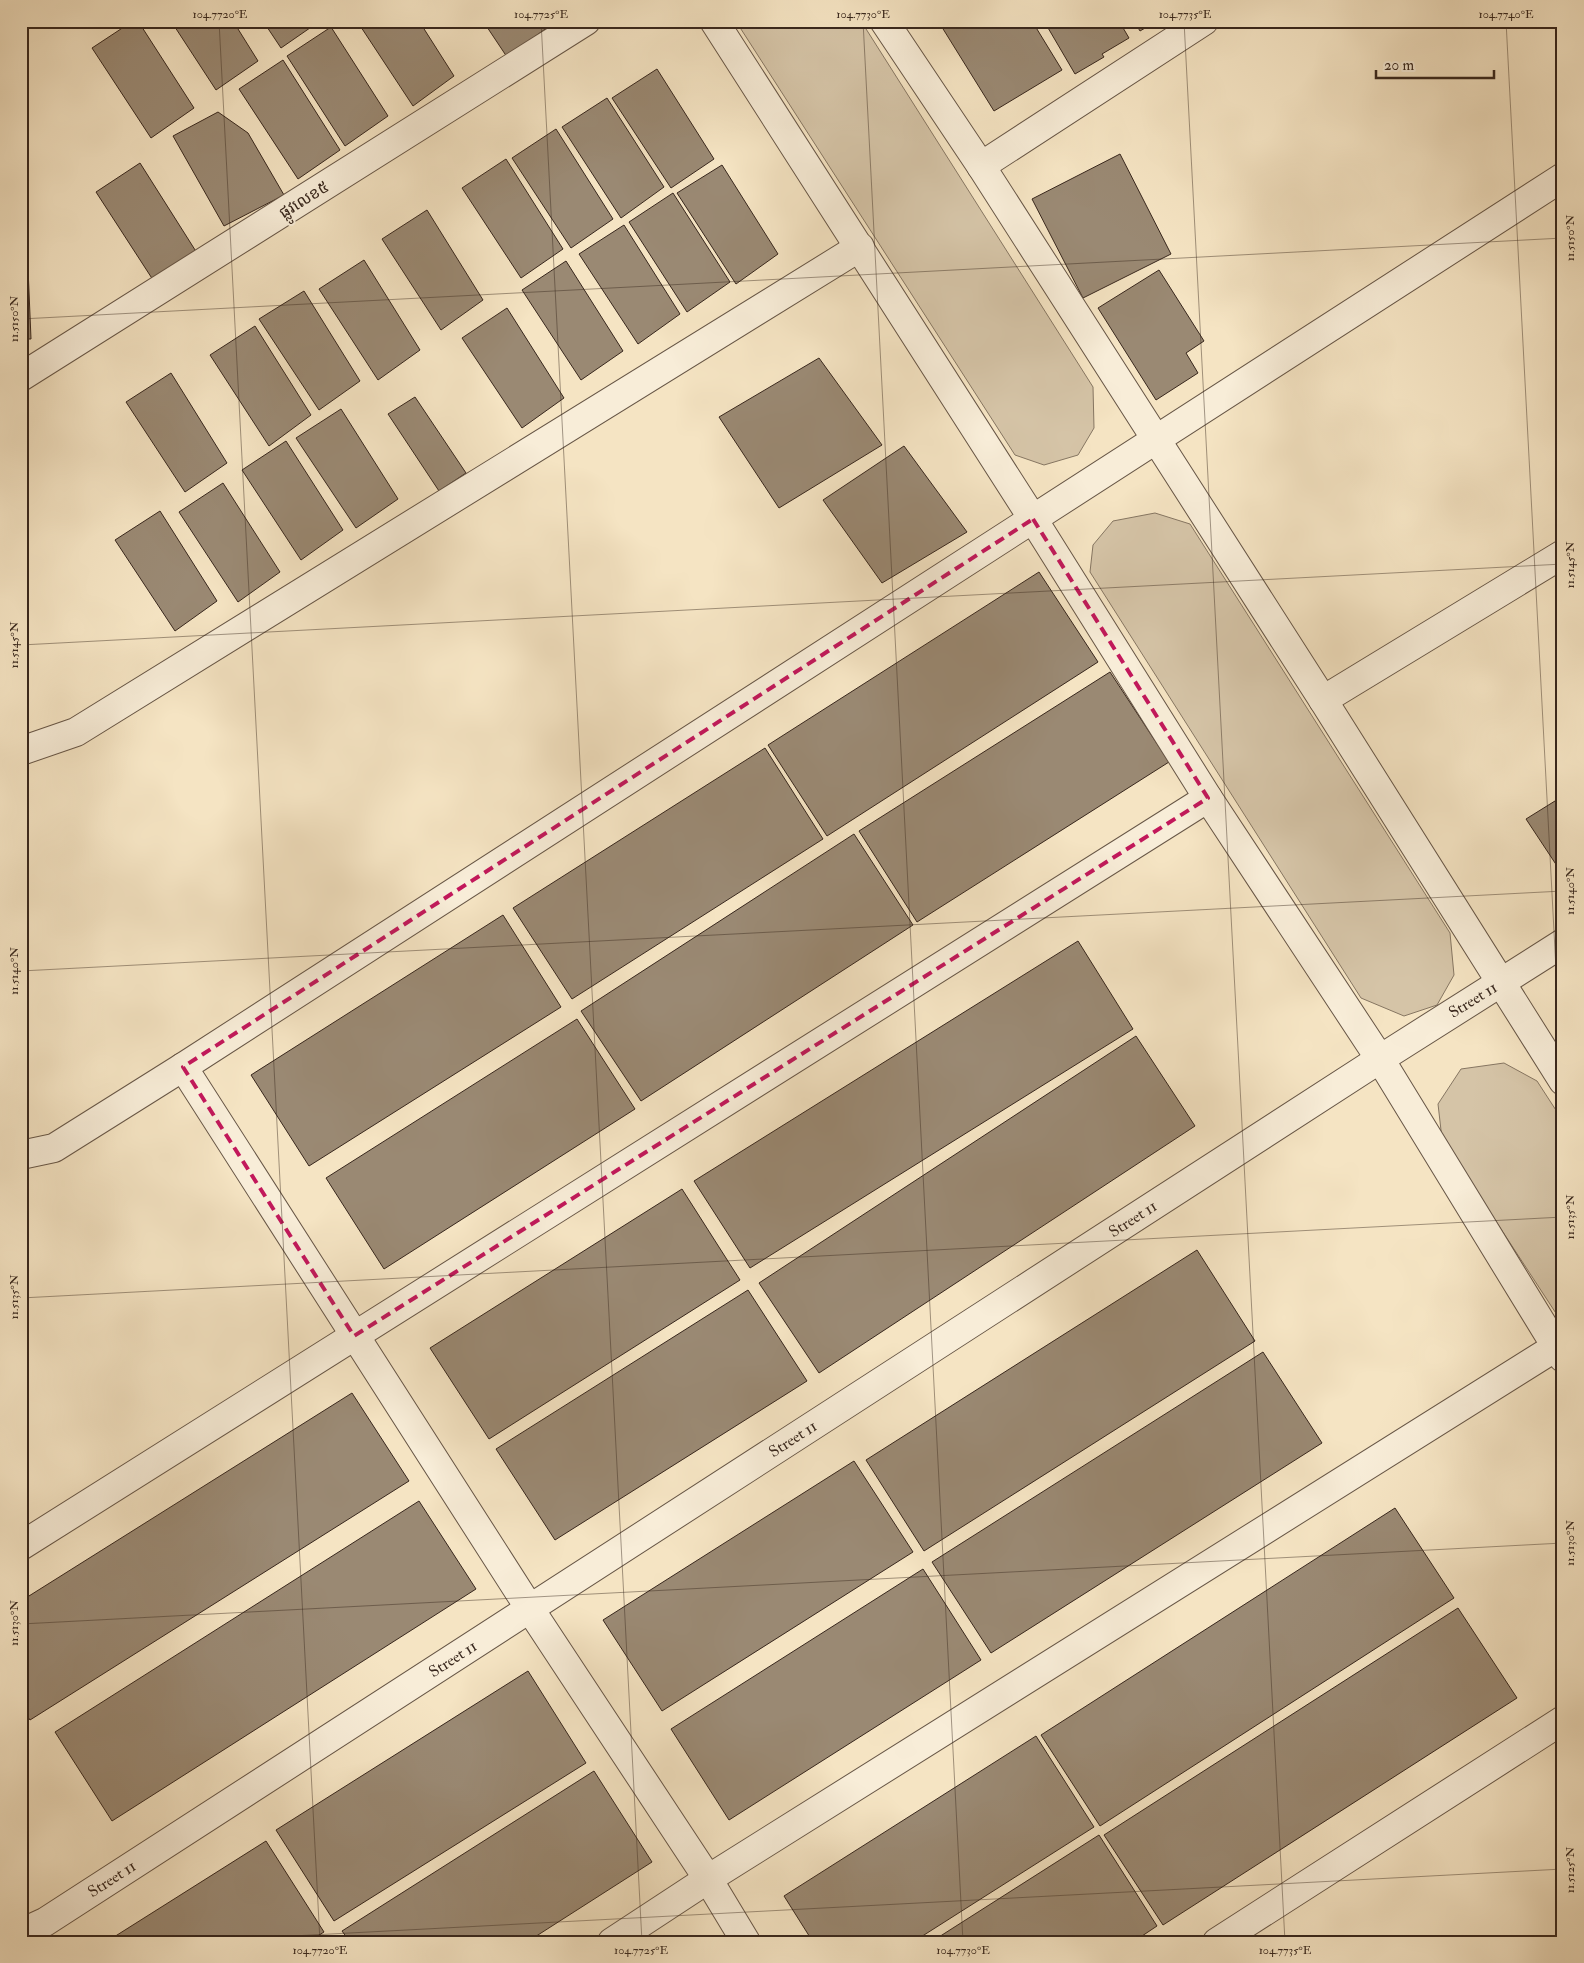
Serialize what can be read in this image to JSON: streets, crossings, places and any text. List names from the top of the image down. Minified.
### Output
{"streets":{"street":["ផ្លូវលេខ៥","Street 11"]},"scale_bar":"20 m","coordinates":["104.7720°E","104.7725°E","104.7730°E","104.7735°E","104.7740°E","11.5150°N","11.5145°N","11.5140°N","11.5135°N","11.5130°N","11.5125°N"]}
